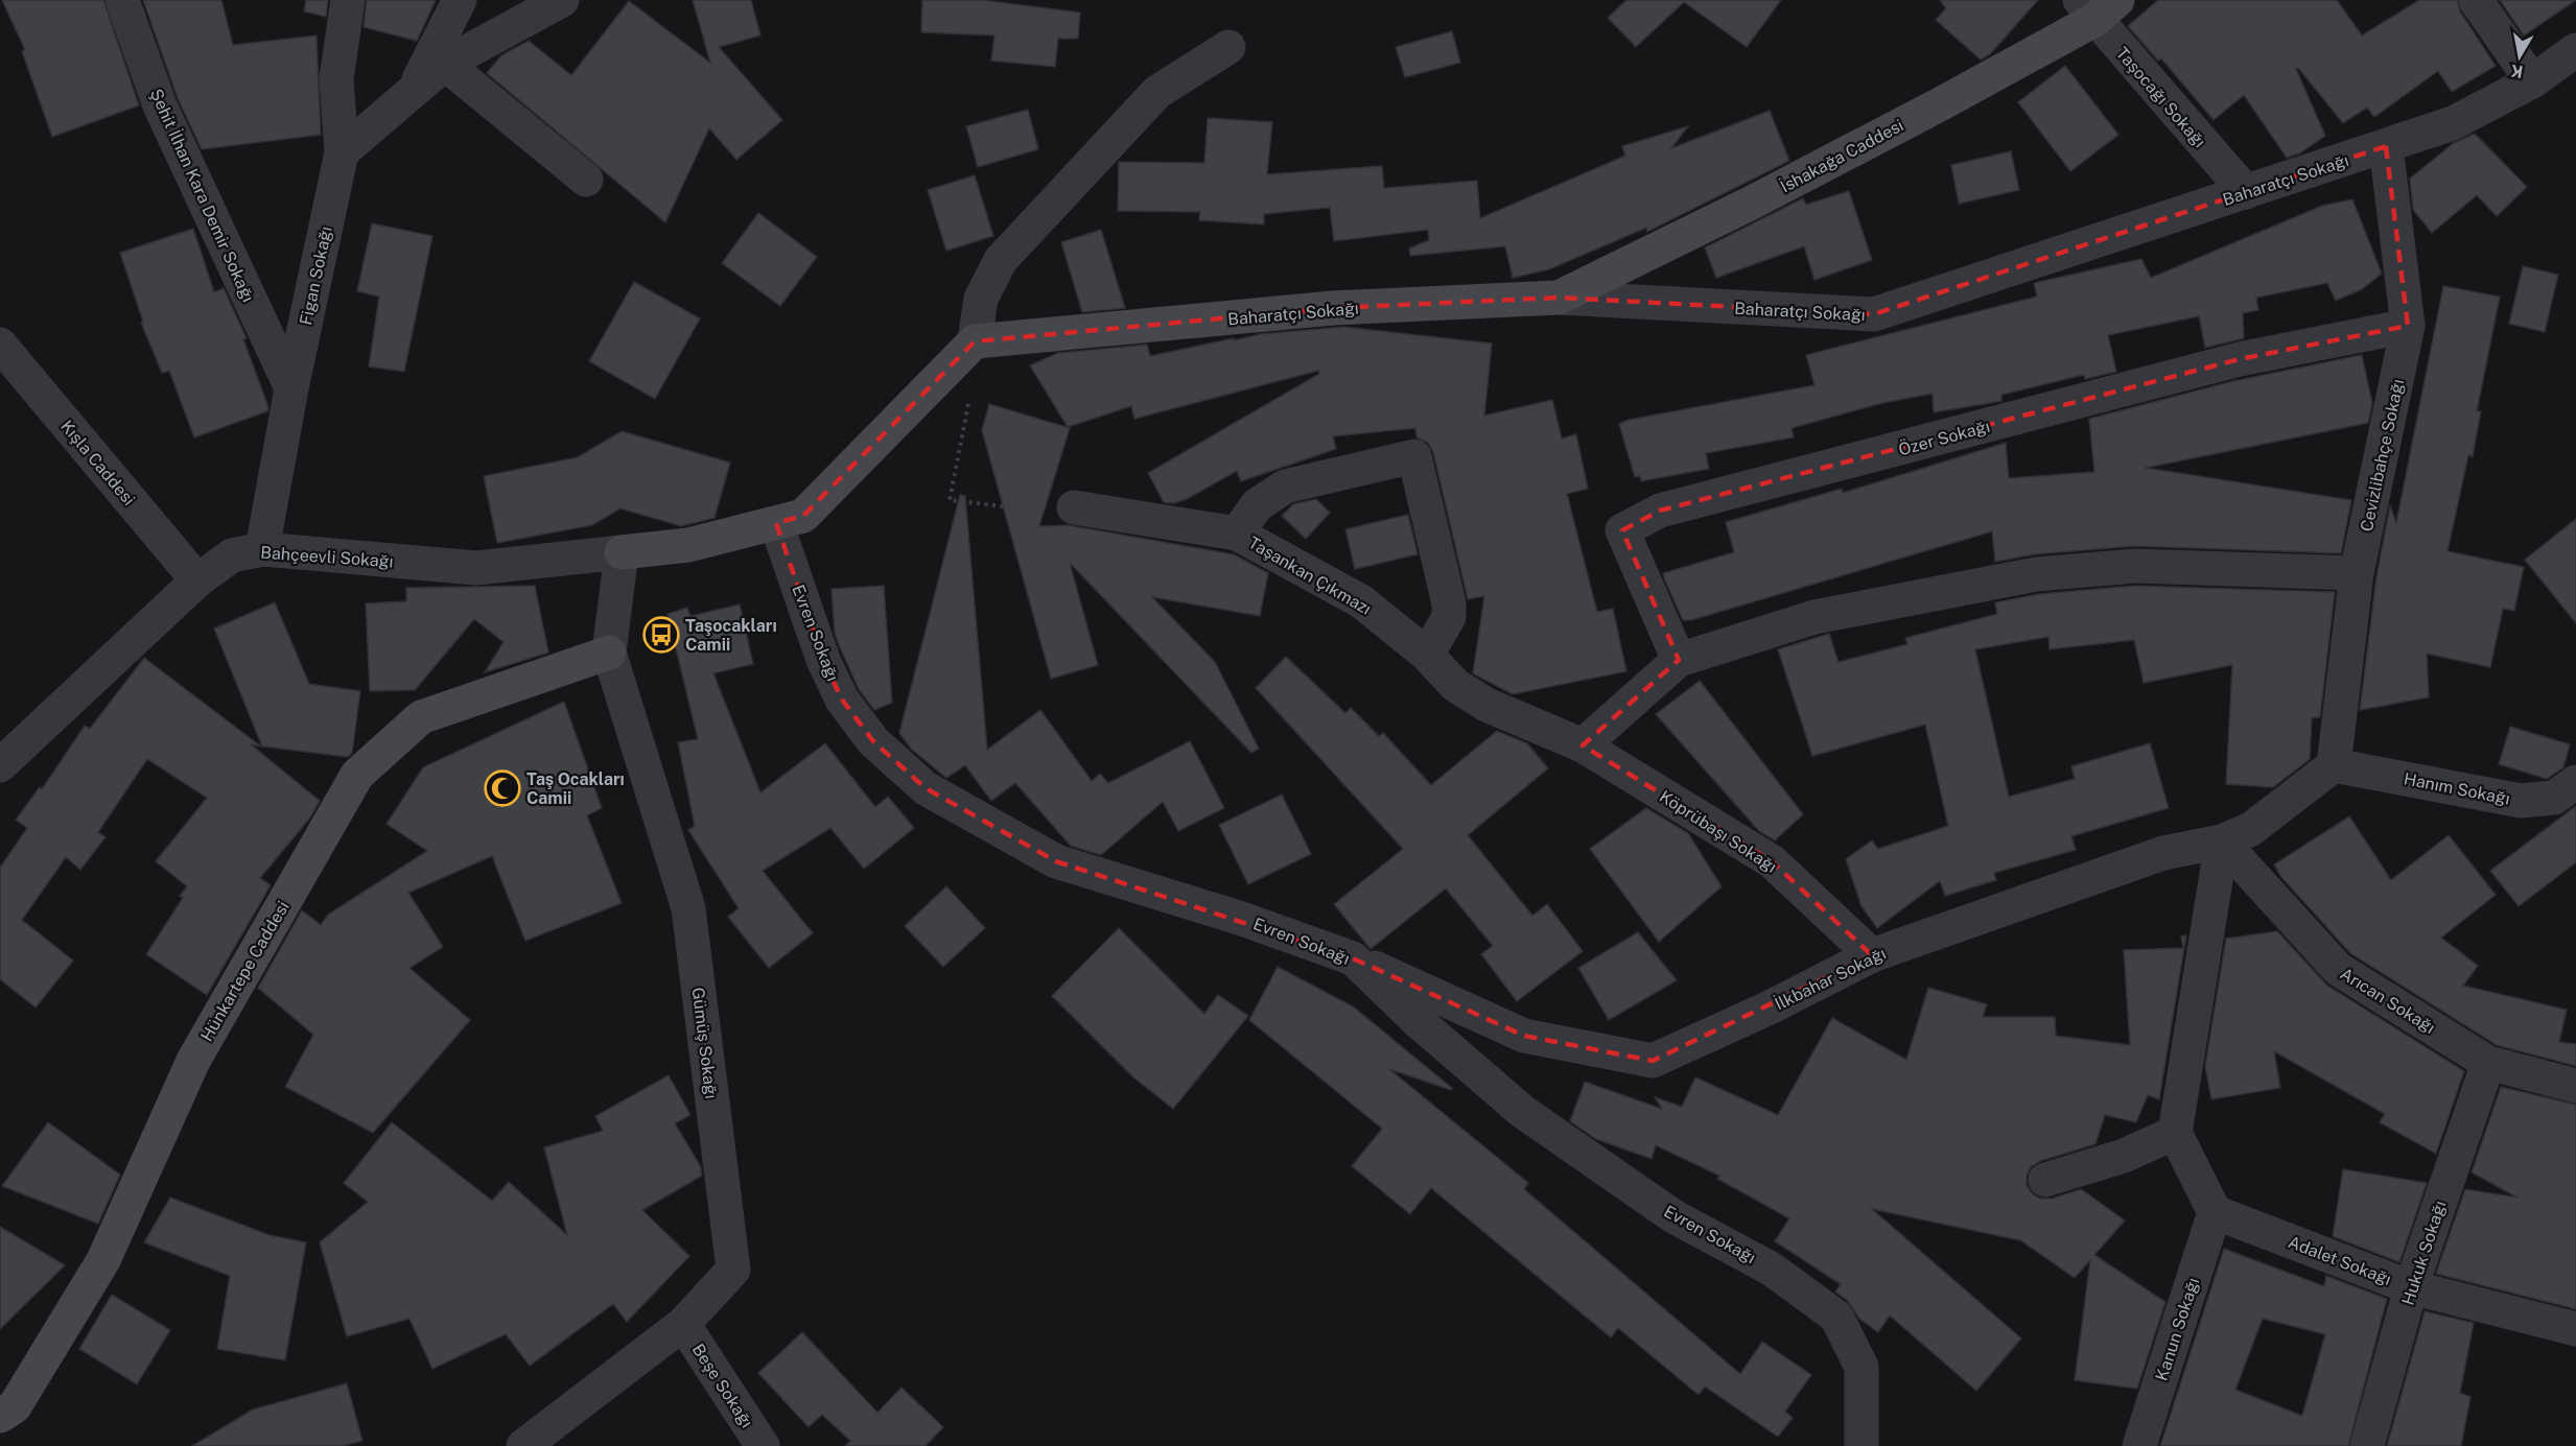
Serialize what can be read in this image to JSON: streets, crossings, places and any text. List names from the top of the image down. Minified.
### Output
{"streets":{"street":["Taşocağı Sokağı","İshakağa Caddesi","Baharatçı Sokağı","Şehit İlhan Kara Demir Sokağı","Figan Sokağı","Özer Sokağı","Cevizlibahçe Sokağı","Kışla Caddesi","Bahçeevli Sokağı","Taşankan Çıkmazı","Evren Sokağı","Hanım Sokağı","Köprübaşı Sokağı","Hünkartepe Caddesi","İlkbahar Sokağı","Arıcan Sokağı","Gümüş Sokağı","Hukuk Sokağı","Adalet Sokağı","Kanun Sokağı","Beşe Sokağı"]},"crossings":[["Taşocağı Sokağı","İshakağa Caddesi"],["Taşocağı Sokağı","Baharatçı Sokağı"],["İshakağa Caddesi","Baharatçı Sokağı"],["Baharatçı Sokağı","Cevizlibahçe Sokağı"],["Şehit İlhan Kara Demir Sokağı","Figan Sokağı"],["Figan Sokağı","Bahçeevli Sokağı"],["Özer Sokağı","Cevizlibahçe Sokağı"],["Cevizlibahçe Sokağı","Hanım Sokağı"],["Cevizlibahçe Sokağı","İlkbahar Sokağı"],["Kışla Caddesi","Bahçeevli Sokağı"],["Bahçeevli Sokağı","Gümüş Sokağı"],["Taşankan Çıkmazı","Köprübaşı Sokağı"],["Evren Sokağı","İlkbahar Sokağı"],["Hanım Sokağı","İlkbahar Sokağı"],["Köprübaşı Sokağı","İlkbahar Sokağı"],["Hünkartepe Caddesi","Gümüş Sokağı"],["İlkbahar Sokağı","Arıcan Sokağı"],["Arıcan Sokağı","Hukuk Sokağı"],["Gümüş Sokağı","Beşe Sokağı"],["Hukuk Sokağı","Adalet Sokağı"],["Adalet Sokağı","Kanun Sokağı"]],"places":{"bus stop":["Taşocakları Camii"],"mosque":["Taş Ocakları Camii"]},"north":"bottom"}
